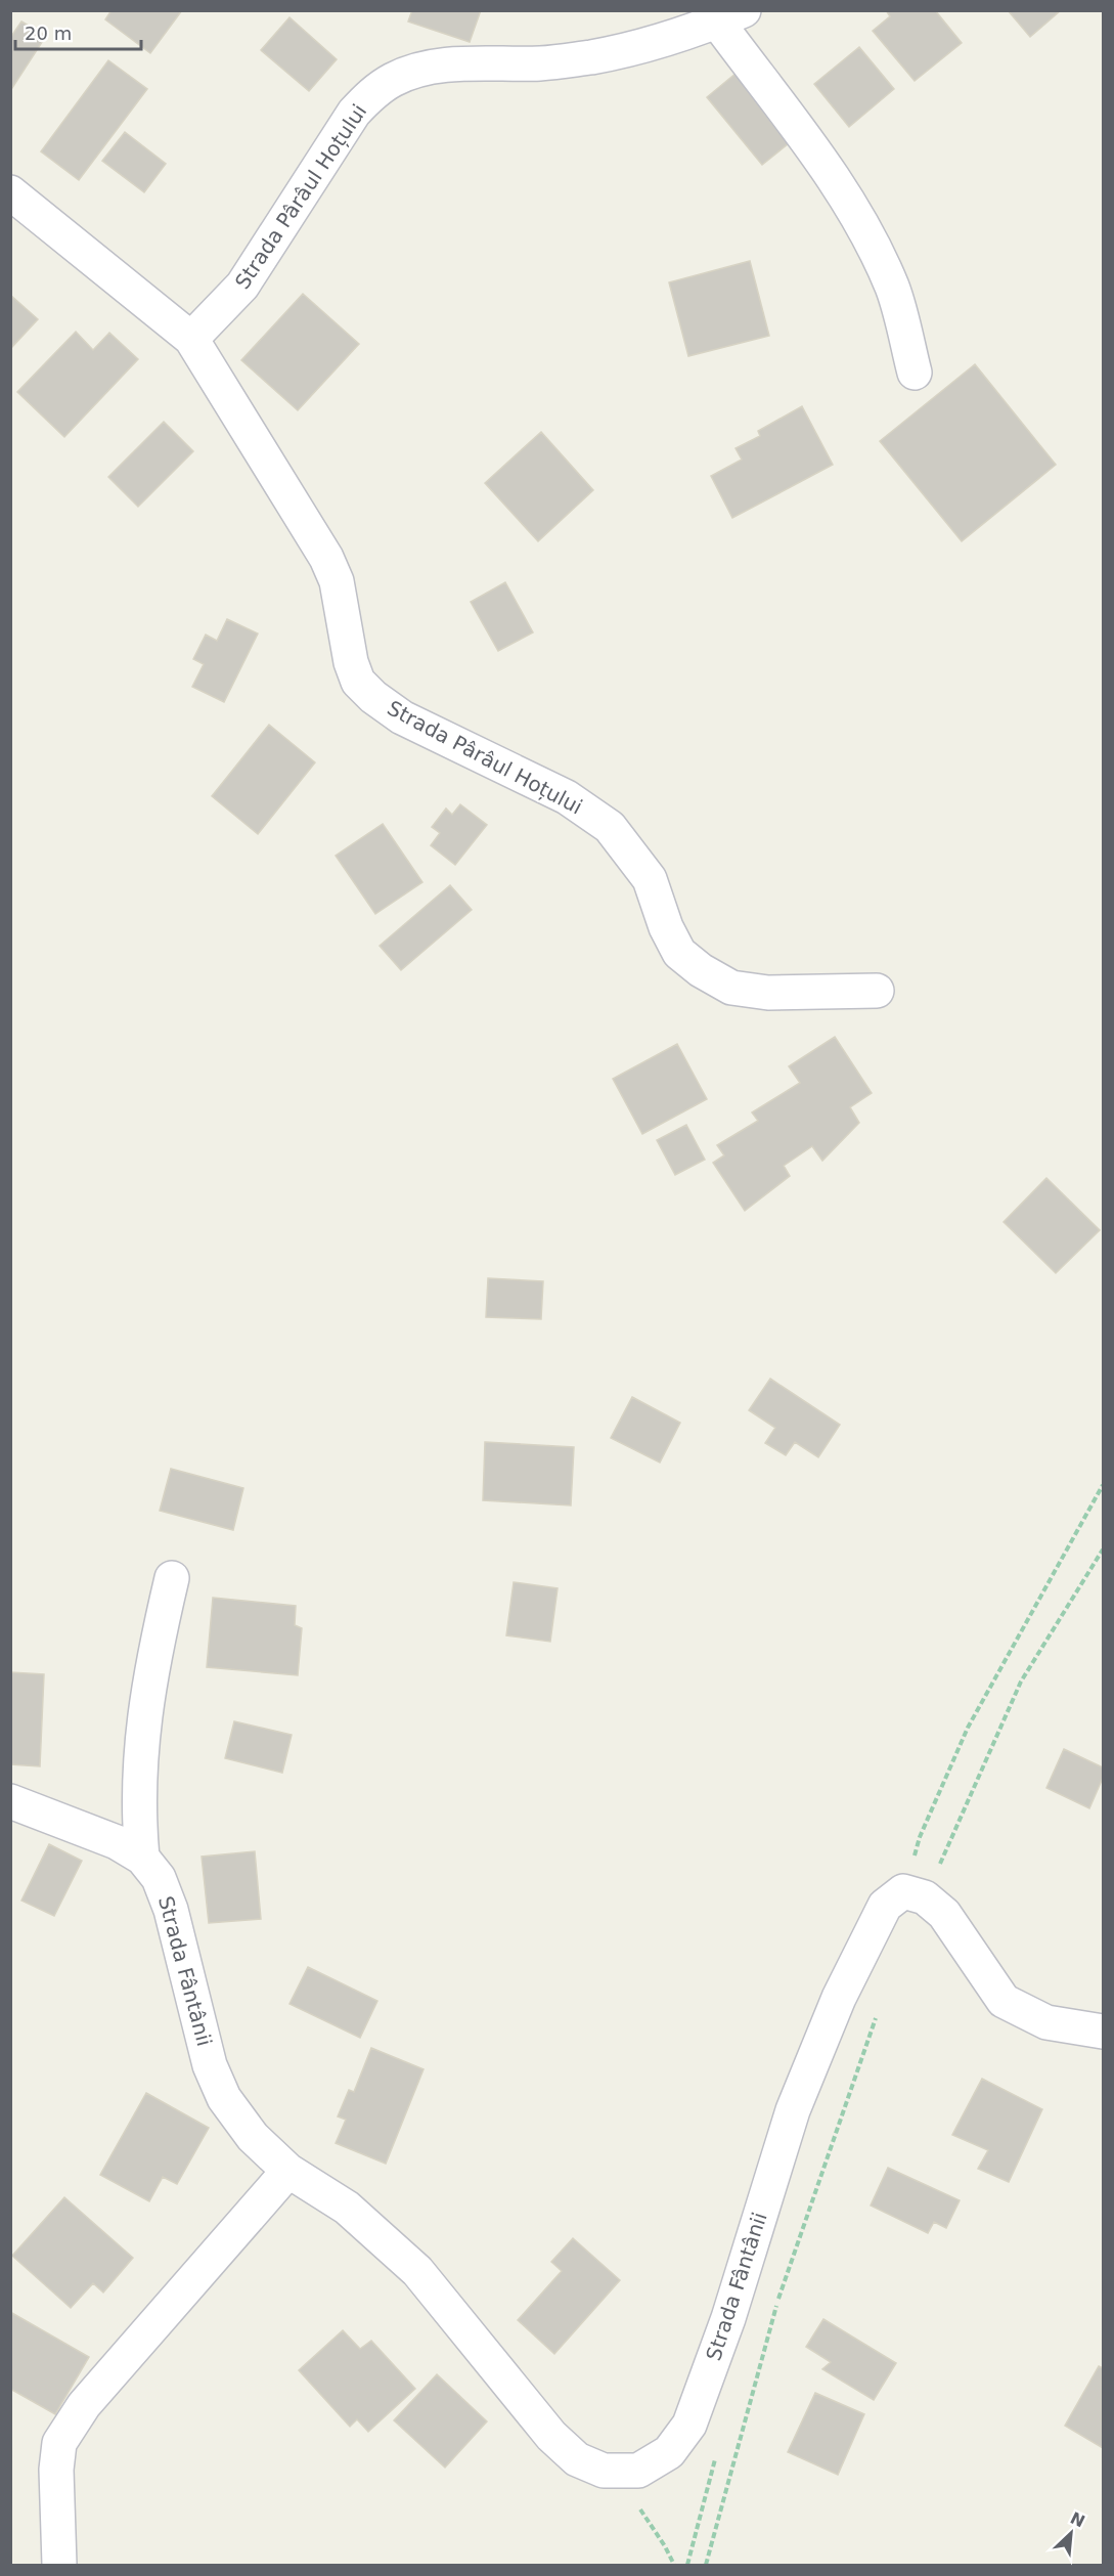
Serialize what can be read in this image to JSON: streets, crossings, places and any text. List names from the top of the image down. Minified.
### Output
{"streets":{"street":["Strada Pârâul Hoțului","Strada Fântânii"]},"scale_bar":"20 m","north":"top right"}
